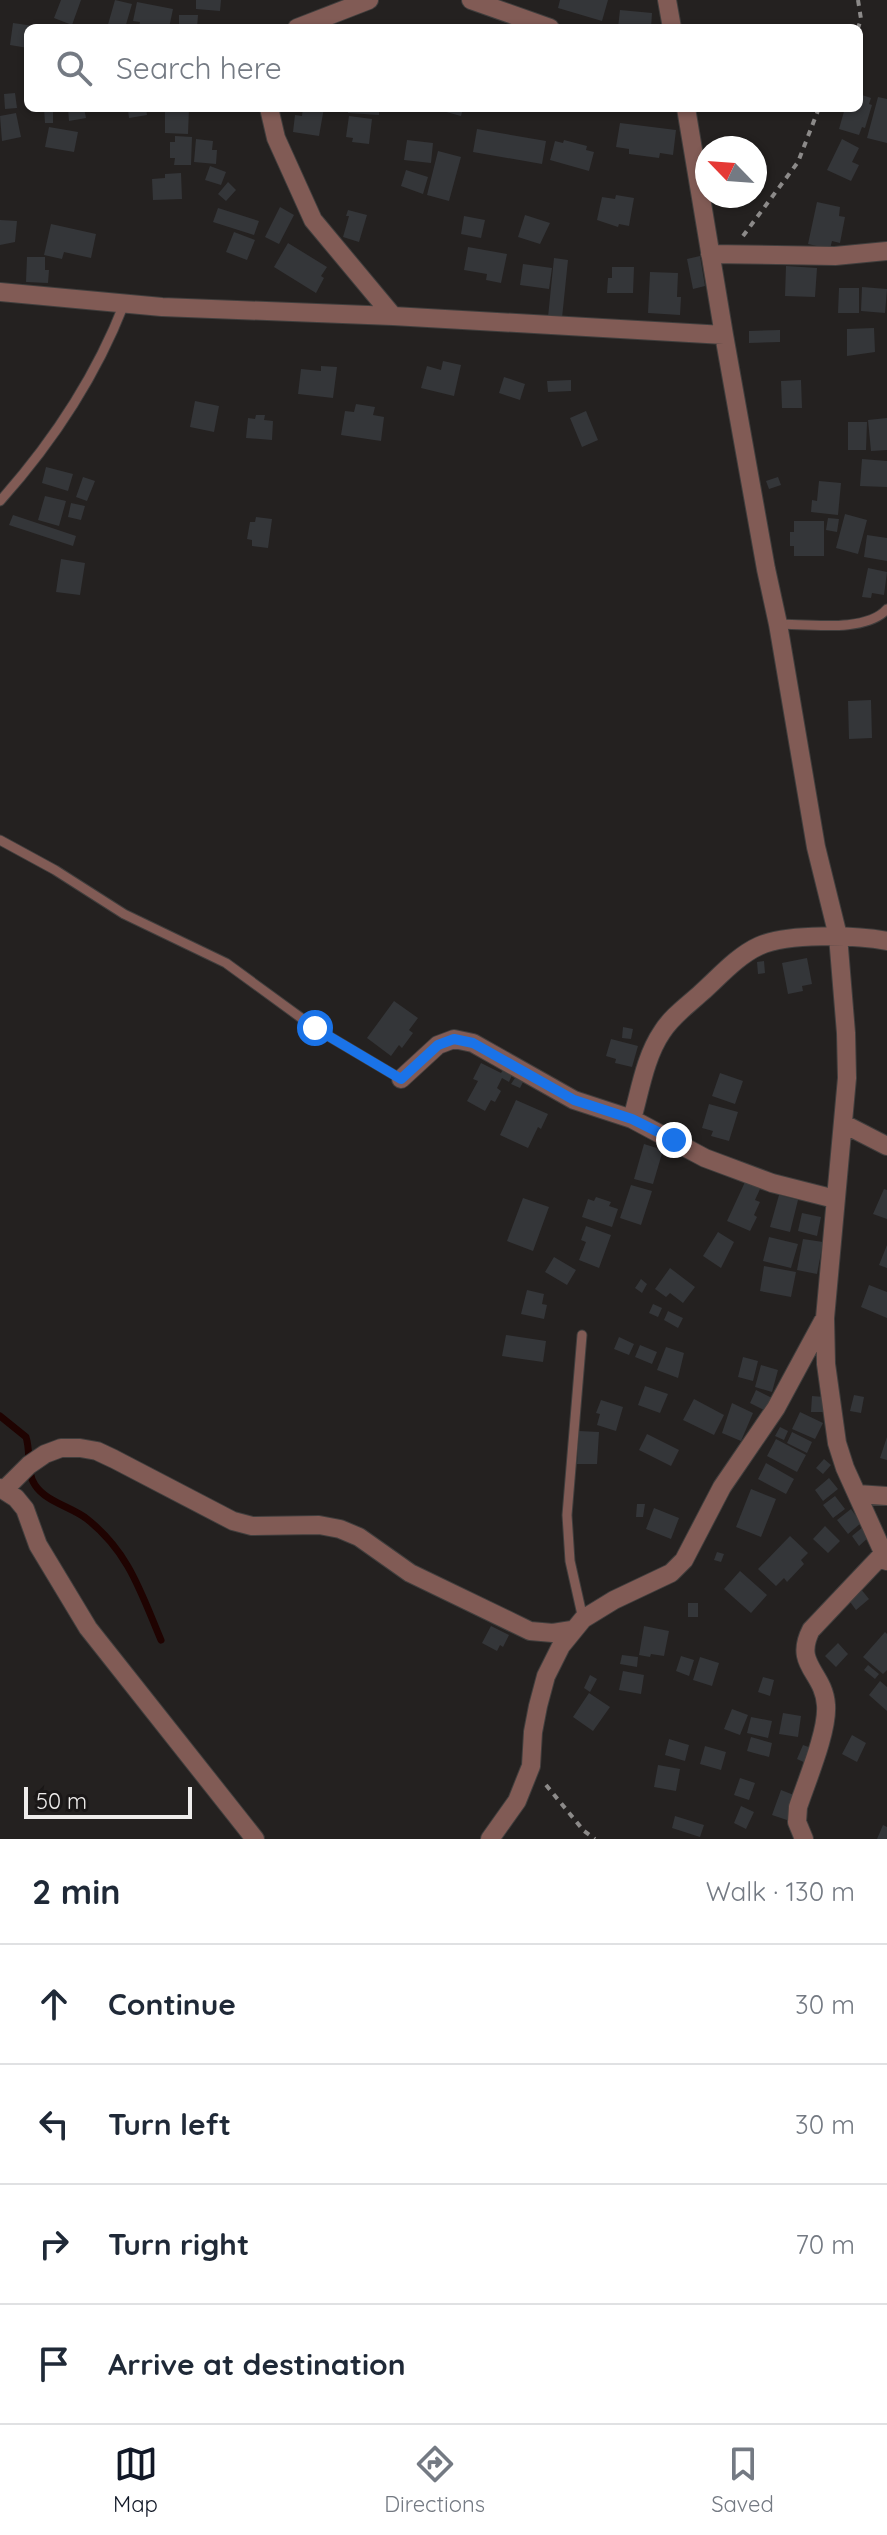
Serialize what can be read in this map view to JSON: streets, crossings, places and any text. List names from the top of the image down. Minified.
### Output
{"scale_bar":"50 m","north":"top left","page":{"search":"Search here","scale":"50 m","heading":["2 min","Walk · 130 m"],"list":[["Continue","30 m"],["Turn left","30 m"],["Turn right","70 m"],"Arrive at destination"],"nav":["Map","Directions","Saved"]}}
